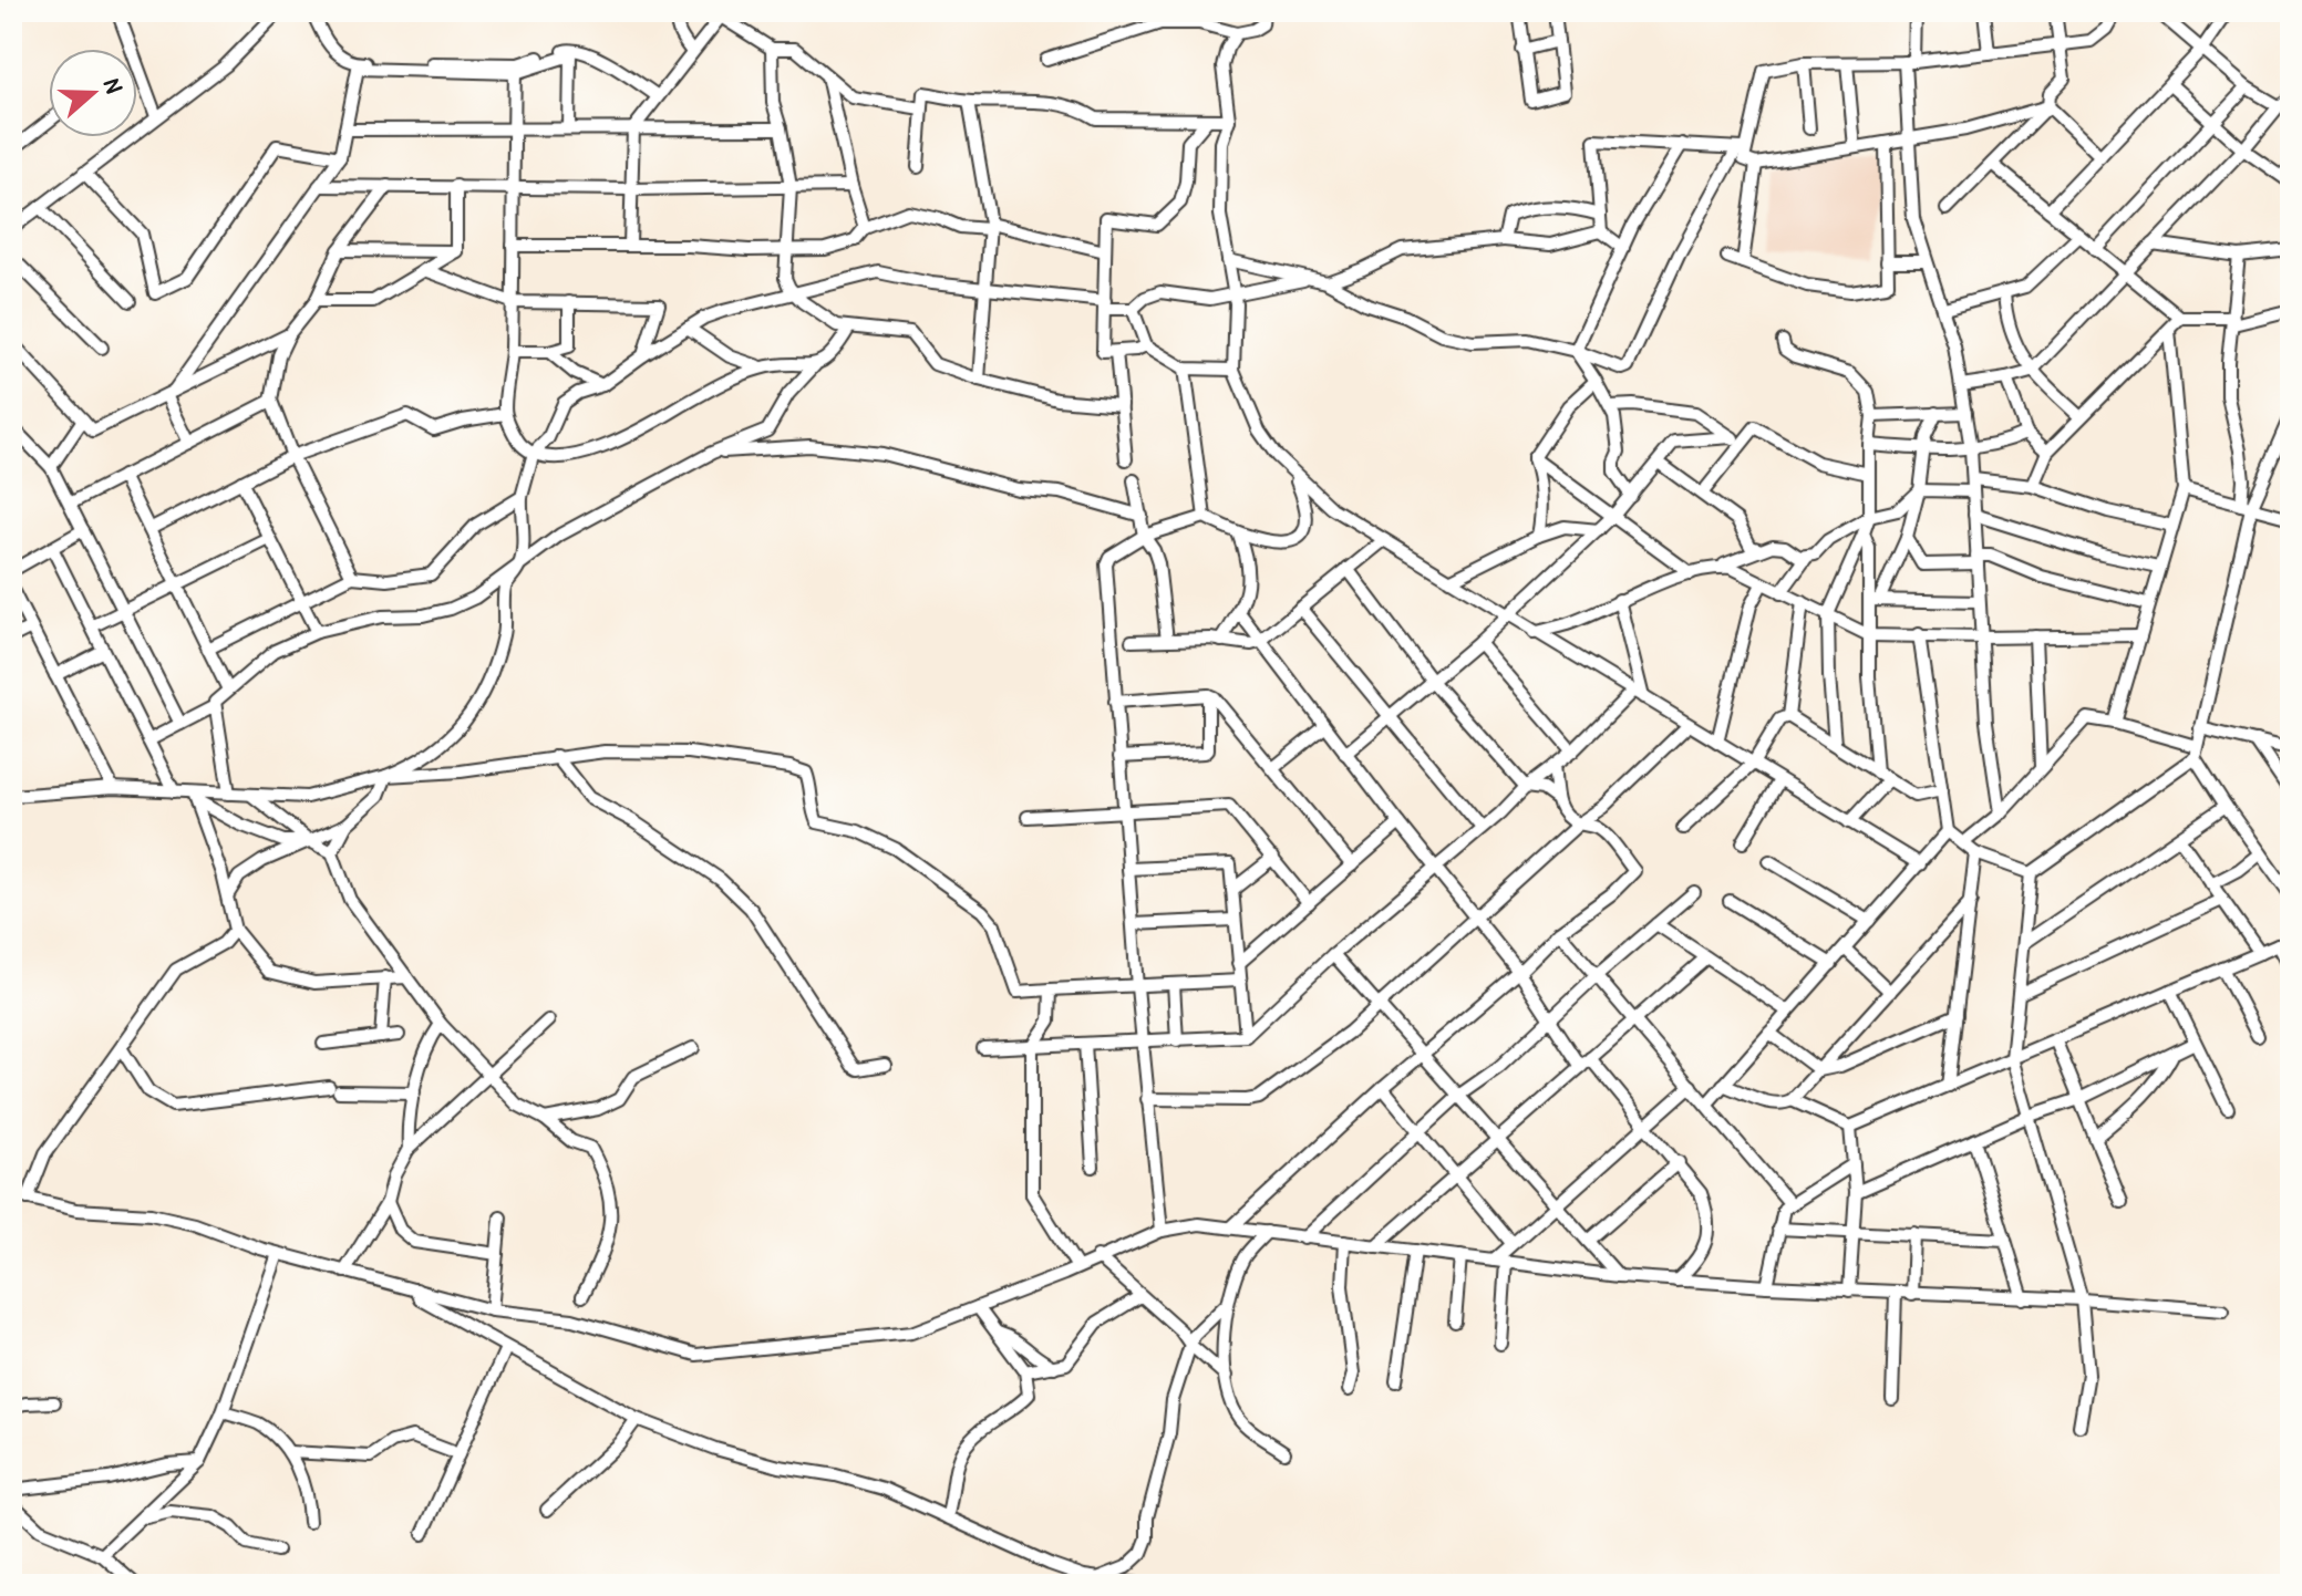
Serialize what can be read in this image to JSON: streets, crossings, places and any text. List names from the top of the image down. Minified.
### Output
{"north":"right"}
